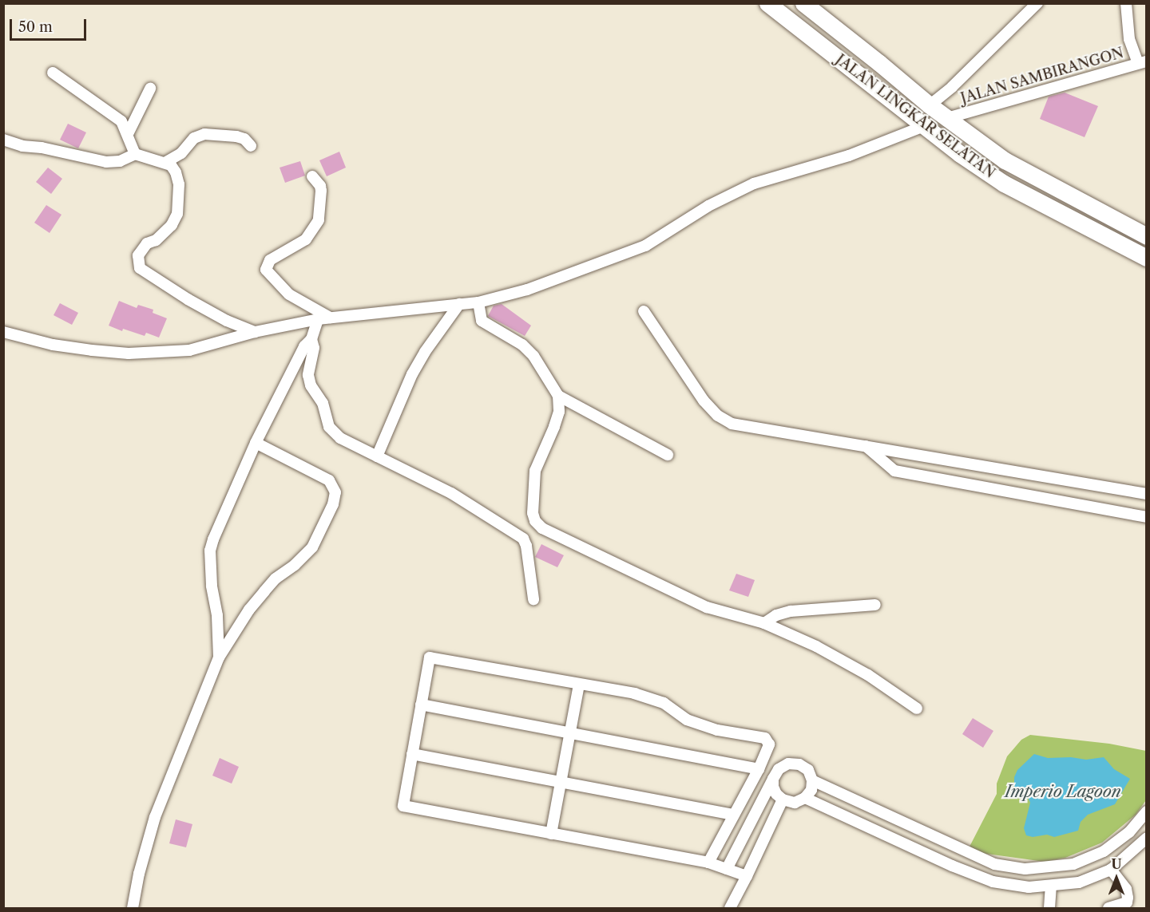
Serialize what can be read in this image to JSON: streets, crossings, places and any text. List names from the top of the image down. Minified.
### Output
{"streets":{"highway":["JALAN LINGKAR SELATAN"],"street":["JALAN SAMBIRANGON"]},"crossings":[["JALAN SAMBIRANGON","JALAN LINGKAR SELATAN"]],"water":["Imperio Lagoon"],"scale_bar":"50 m","north":"top"}
